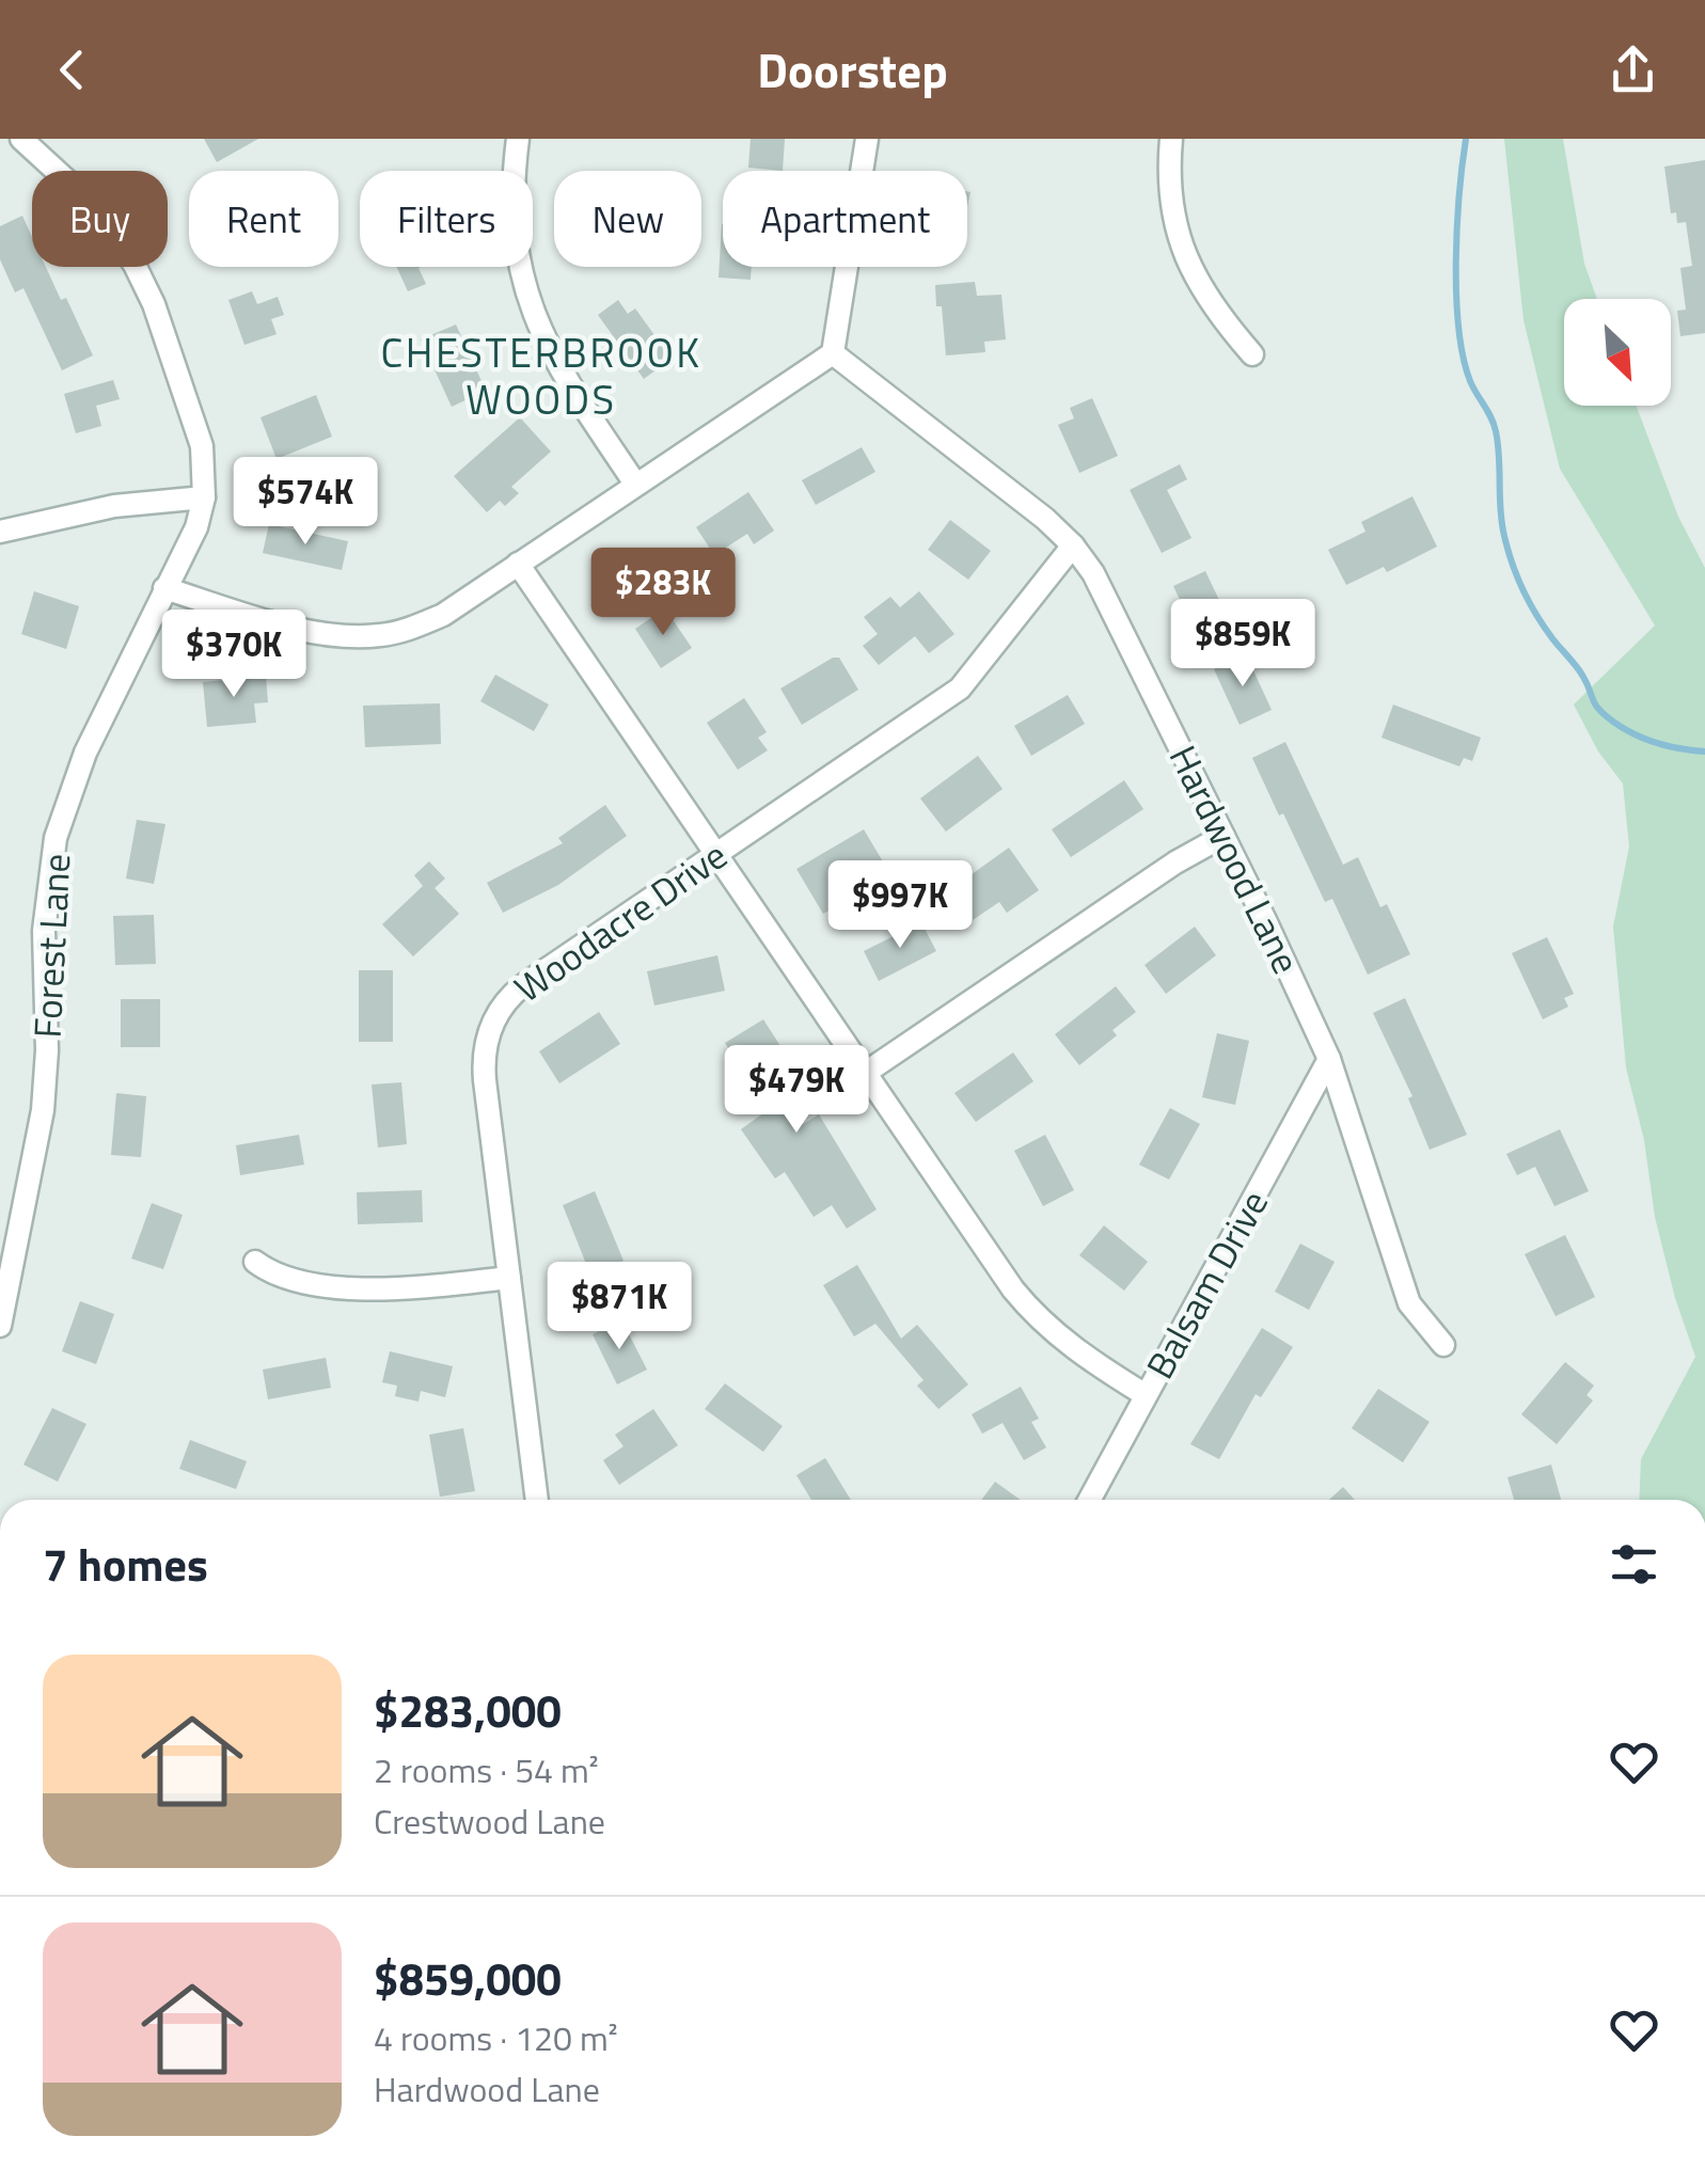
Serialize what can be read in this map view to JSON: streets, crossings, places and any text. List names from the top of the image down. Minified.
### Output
{"streets":{"street":["Hardwood Lane","Woodacre Drive","Forest Lane","Balsam Drive"]},"crossings":[["Hardwood Lane","Woodacre Drive"],["Hardwood Lane","Balsam Drive"]],"districts":["CHESTERBROOK WOODS"],"north":"bottom right","page":{"header":"Doorstep","chip":["Buy","Rent","Filters","New","Apartment"],"price":["$574K","$283K","$859K","$370K","$997K","$479K","$871K"],"heading":"7 homes","list":[{"name":"$283,000","note":"2 rooms · 54 m² · Crestwood Lane"},{"name":"$859,000","note":"4 rooms · 120 m² · Hardwood Lane"}]}}
